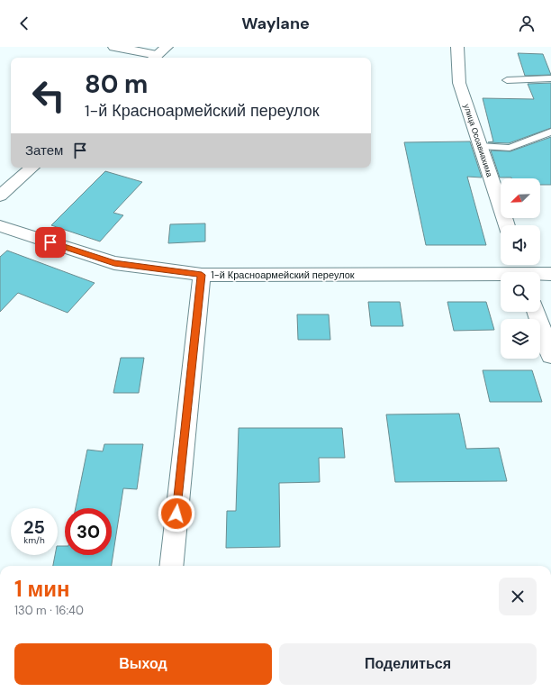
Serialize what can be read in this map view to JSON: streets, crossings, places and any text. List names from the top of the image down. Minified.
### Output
{"streets":{"street":["улица Осоавиахима","1-й Красноармейский переулок"]},"north":"bottom left","page":{"header":"Waylane","turn":["80 m","1-й Красноармейский переулок"],"then":"Затем","speed":"25 km/h","limit":"30","heading":["1 мин","130 m · 16:40"],"buttons":["Выход","Поделиться"]}}
